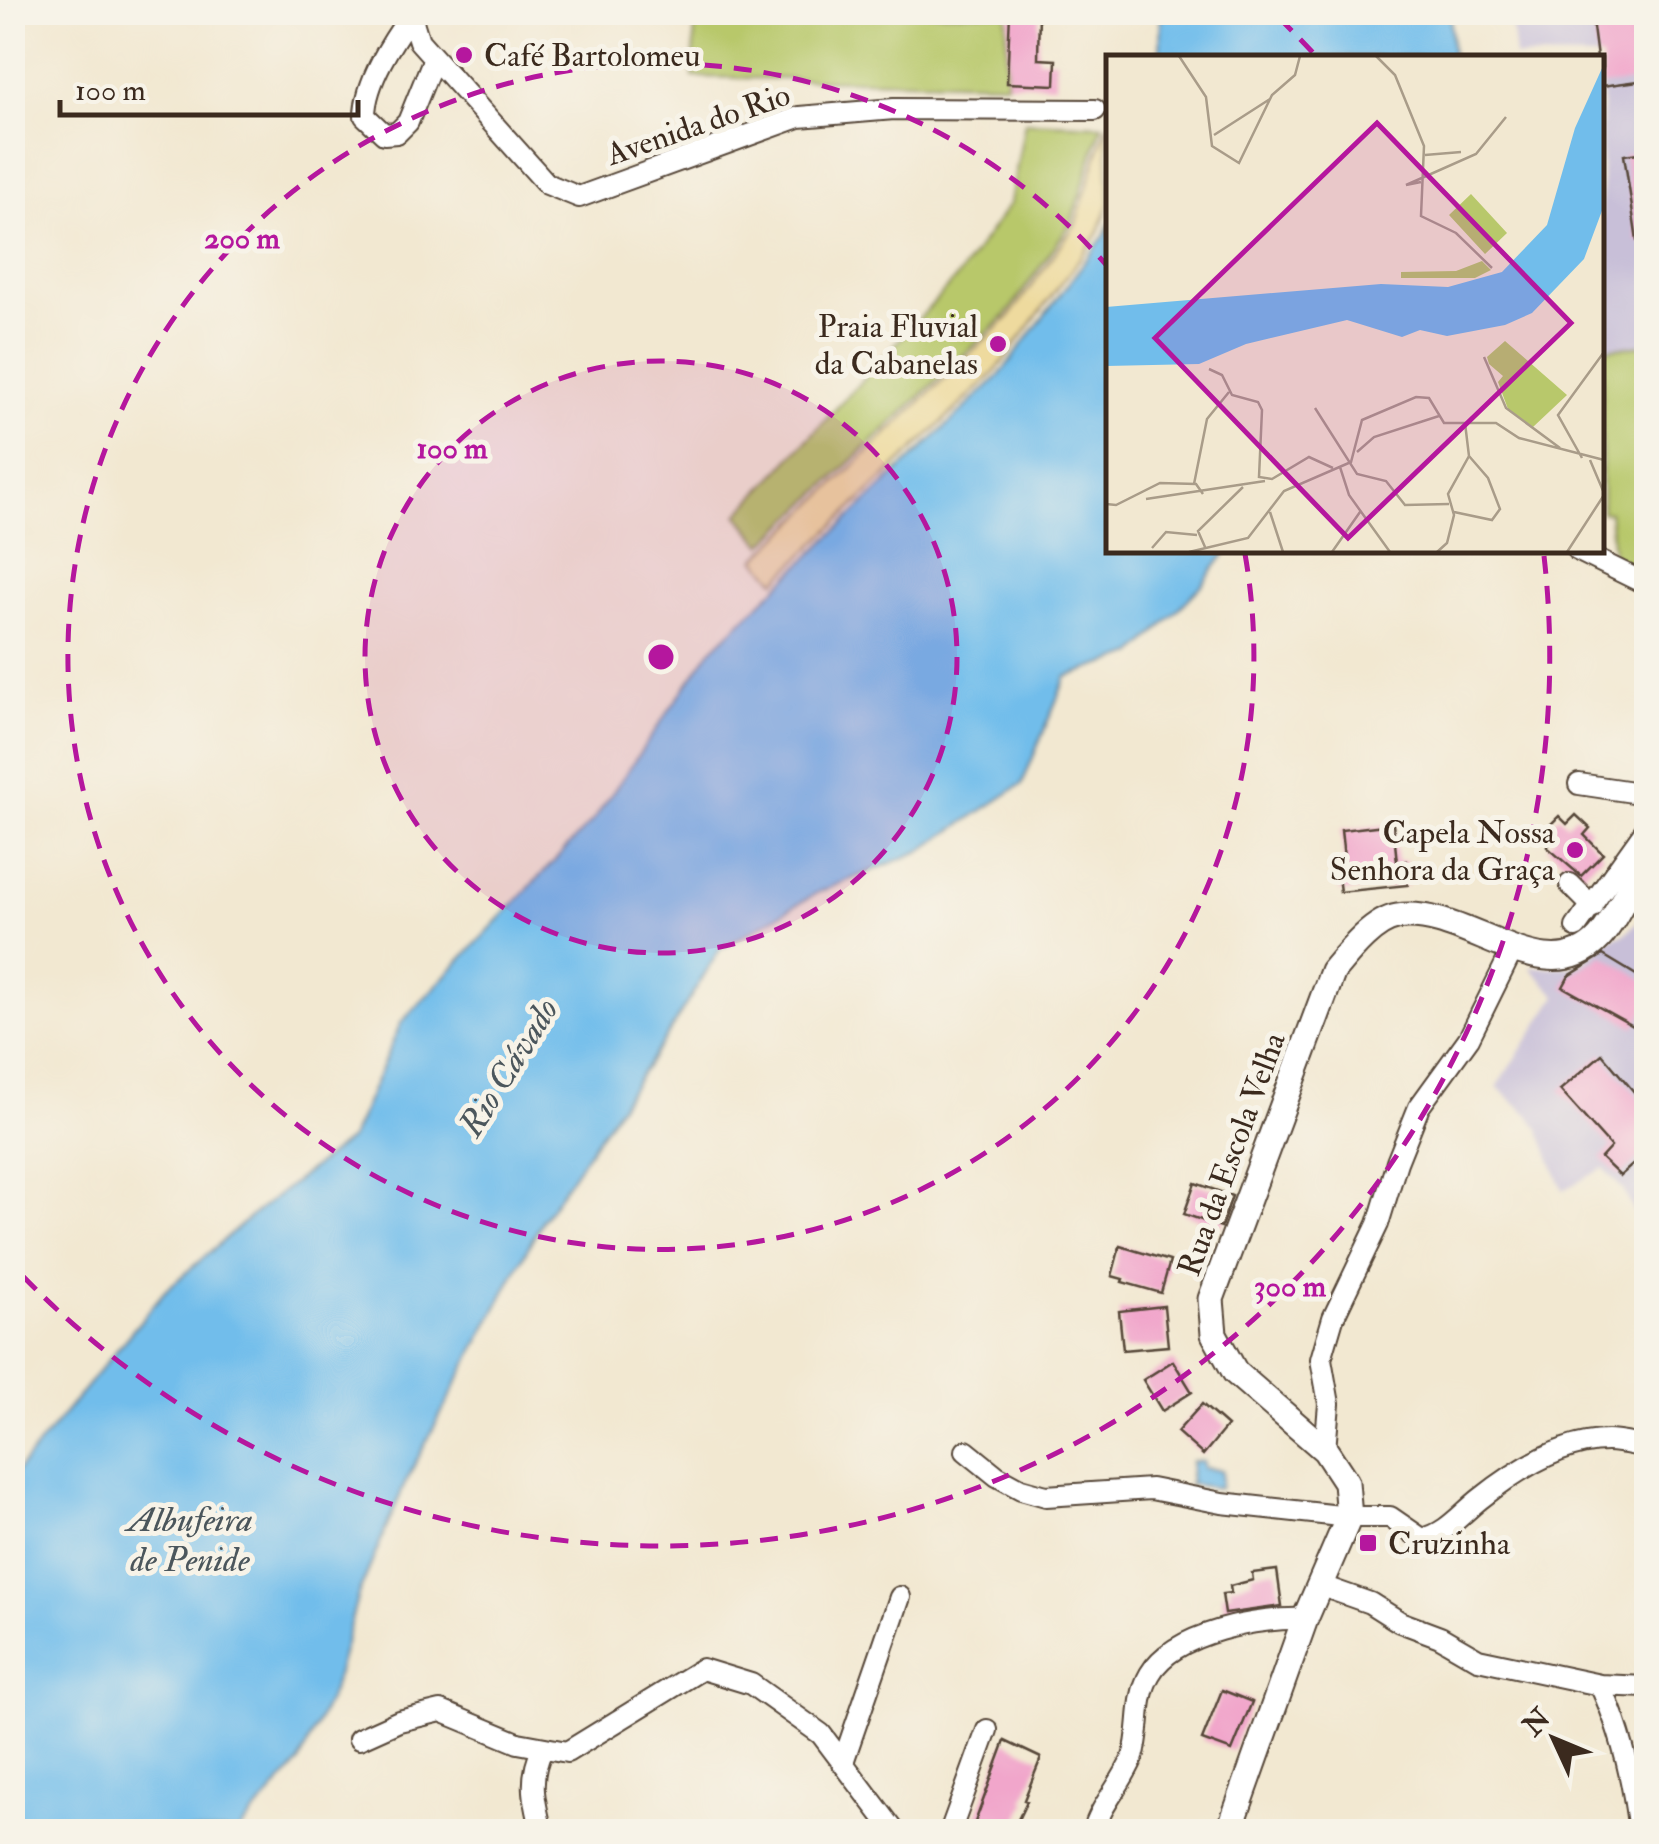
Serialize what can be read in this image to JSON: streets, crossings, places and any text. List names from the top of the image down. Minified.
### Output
{"streets":{"main road":["Rua da Escola Velha"],"street":["Avenida do Rio"]},"water":["Rio Cávado","Albufeira de Penide"],"places":{"other":["Café Bartolomeu","Praia Fluvial da Cabanelas","Capela Nossa Senhora da Graça"],"transit":["Cruzinha"]},"scale_bar":"100 m","north":"top left","rings":["200 m","100 m","300 m"]}
